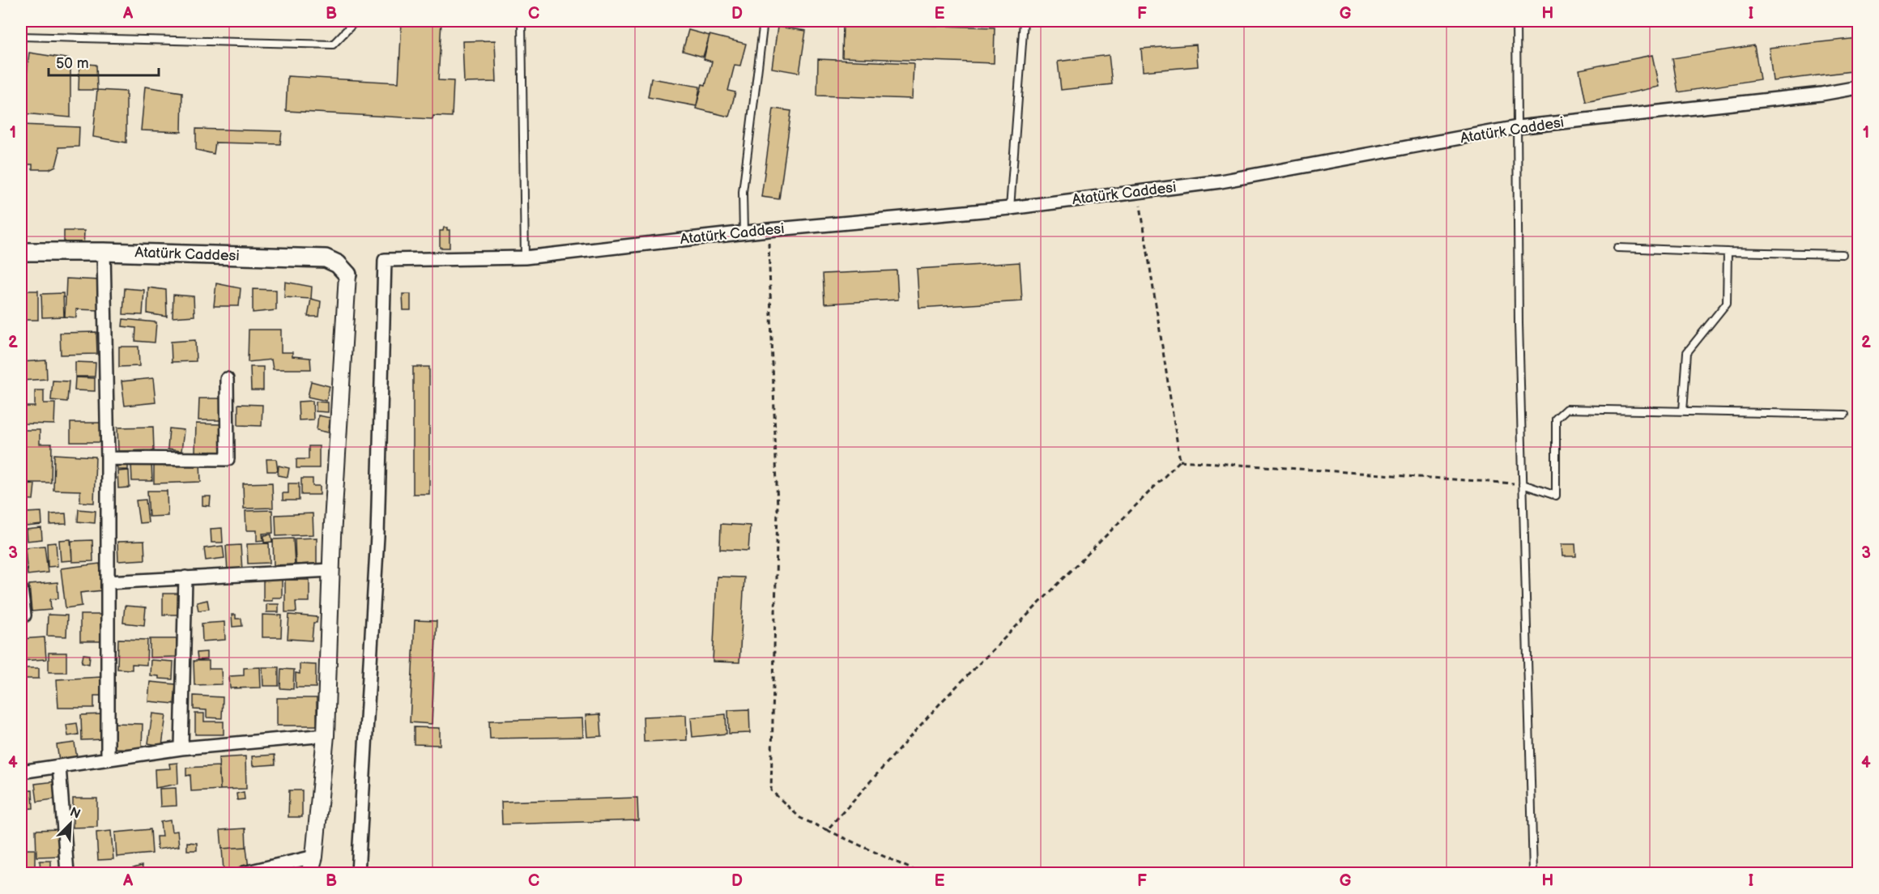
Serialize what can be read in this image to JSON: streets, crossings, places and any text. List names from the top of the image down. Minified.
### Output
{"streets":{"main road":["Atatürk Caddesi"]},"scale_bar":"50 m","north":"top right","grid":{"columns":["A","B","C","D","E","F","G","H","I"],"rows":["1","2","3","4"]}}
